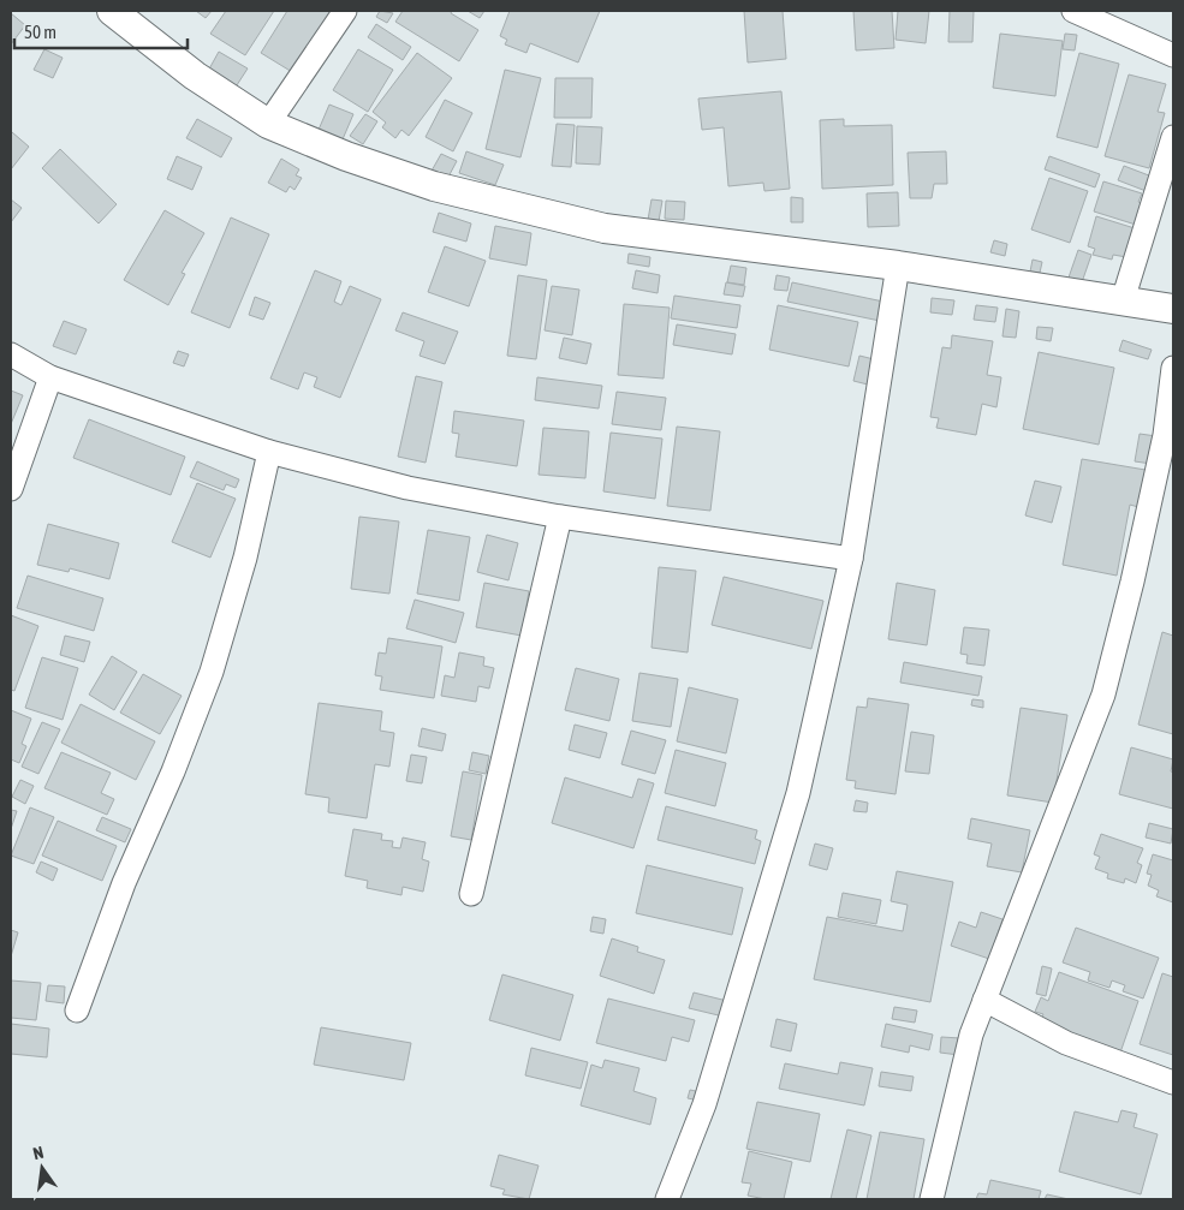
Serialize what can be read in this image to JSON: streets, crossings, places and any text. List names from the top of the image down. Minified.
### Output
{"scale_bar":"50 m","north":"top"}
